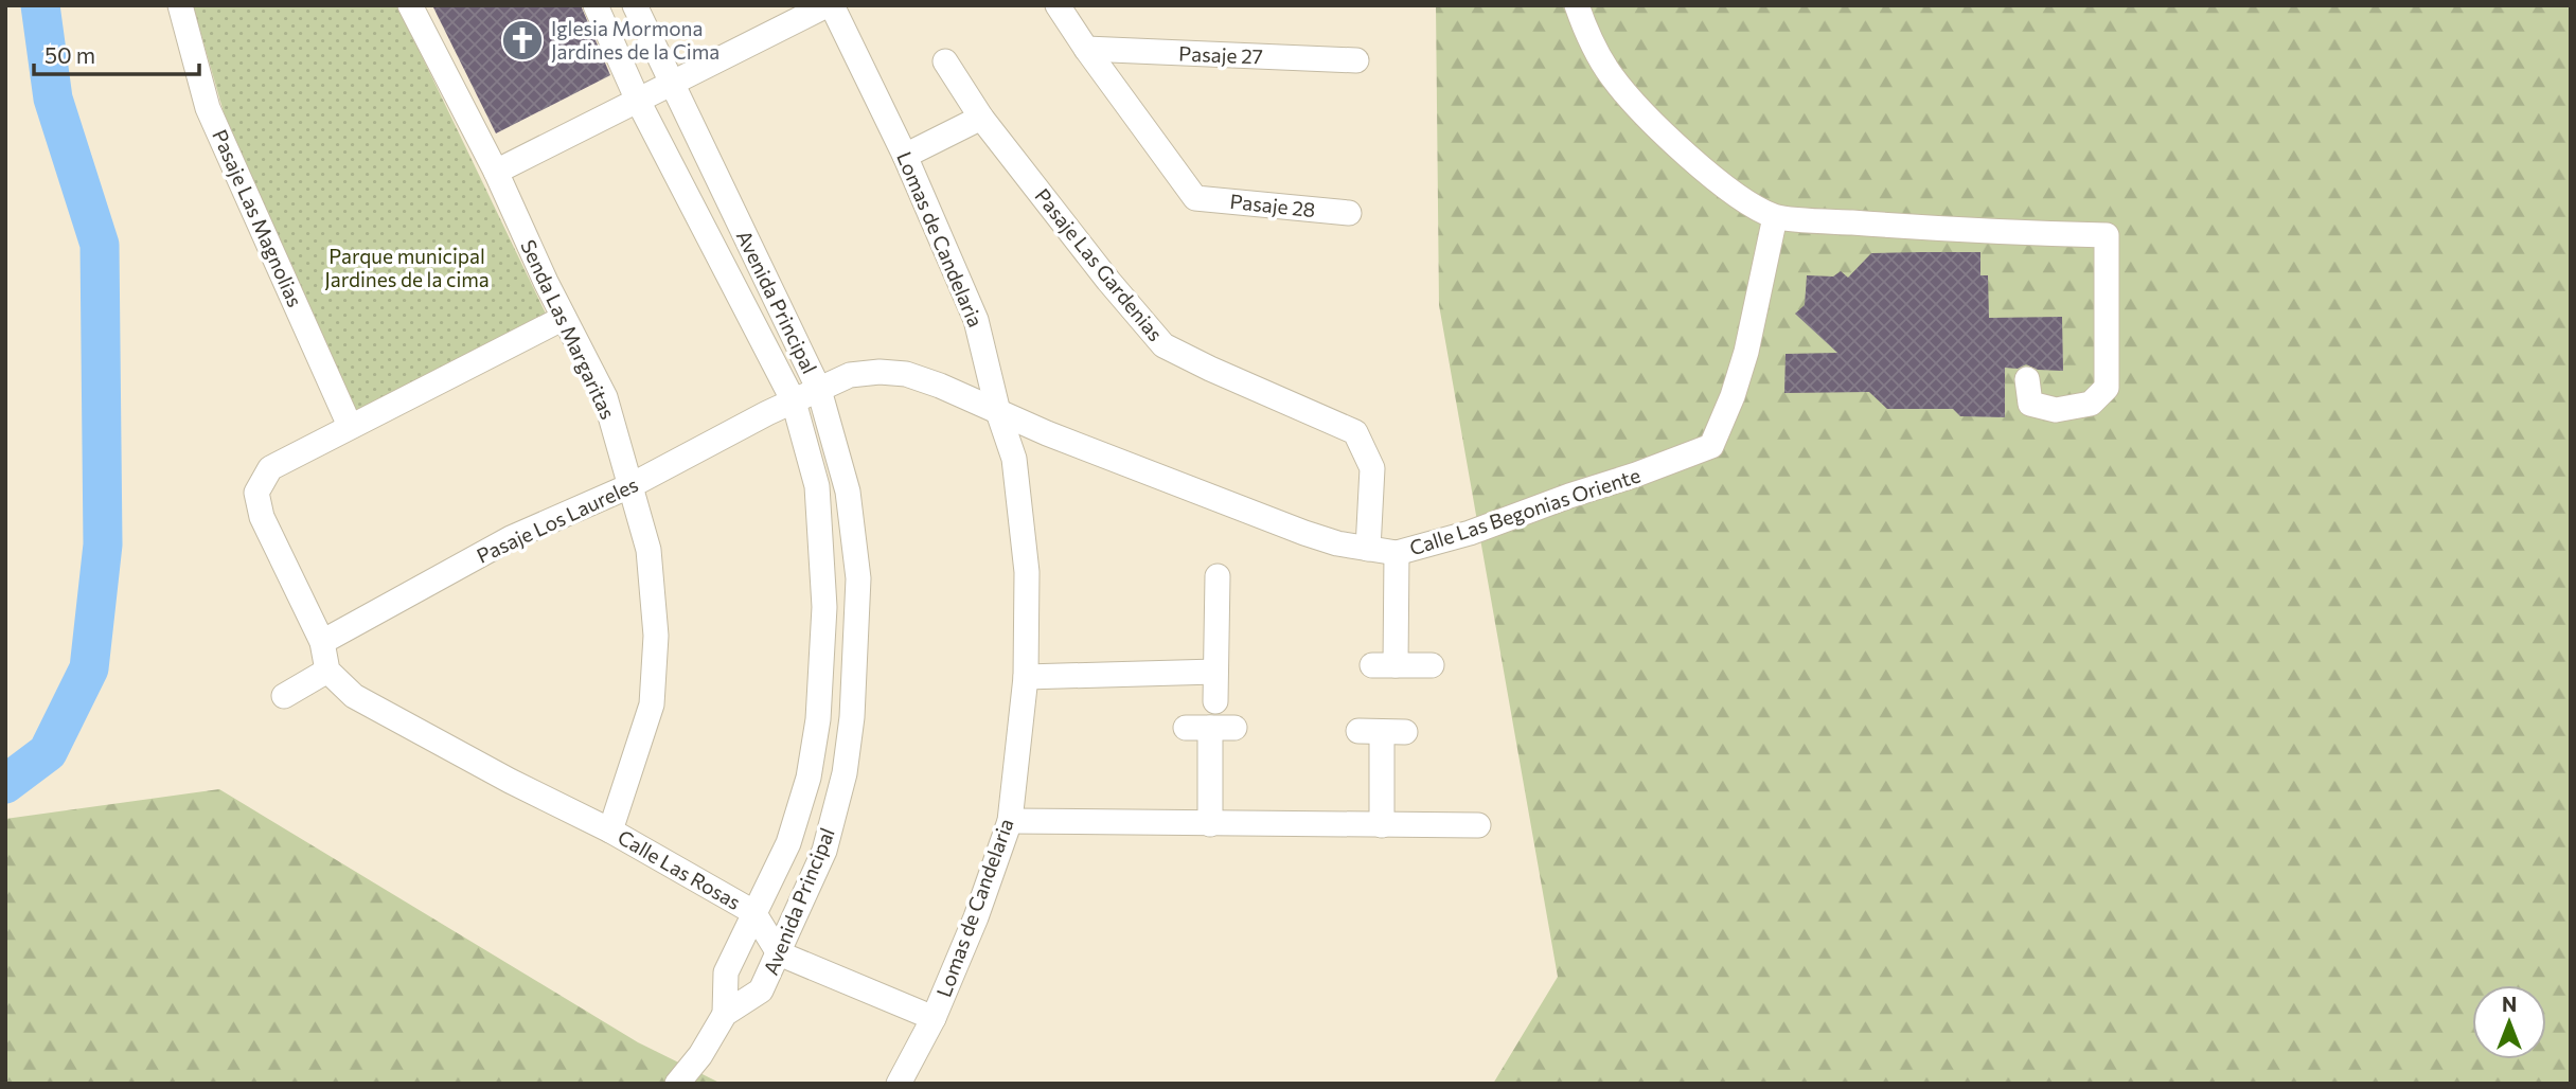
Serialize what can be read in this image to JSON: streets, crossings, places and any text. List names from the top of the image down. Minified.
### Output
{"streets":{"street":["Pasaje 27","Pasaje 28","Pasaje Las Magnolias","Lomas de Candelaria","Pasaje Las Gardenias","Avenida Principal","Senda Las Margaritas","Calle Las Begonias Oriente","Pasaje Los Laureles","Calle Las Rosas"]},"crossings":[["Pasaje 27","Pasaje 28"],["Lomas de Candelaria","Calle Las Begonias Oriente"],["Pasaje Las Gardenias","Calle Las Begonias Oriente"],["Avenida Principal","Calle Las Begonias Oriente"],["Avenida Principal","Pasaje Los Laureles"],["Avenida Principal","Calle Las Rosas"],["Senda Las Margaritas","Pasaje Los Laureles"],["Senda Las Margaritas","Calle Las Rosas"],["Calle Las Begonias Oriente","Pasaje Los Laureles"]],"parks":["Parque municipal Jardines de la cima"],"places":{"church":["Iglesia Mormona Jardines de la Cima"]},"scale_bar":"50 m","north":"top"}
